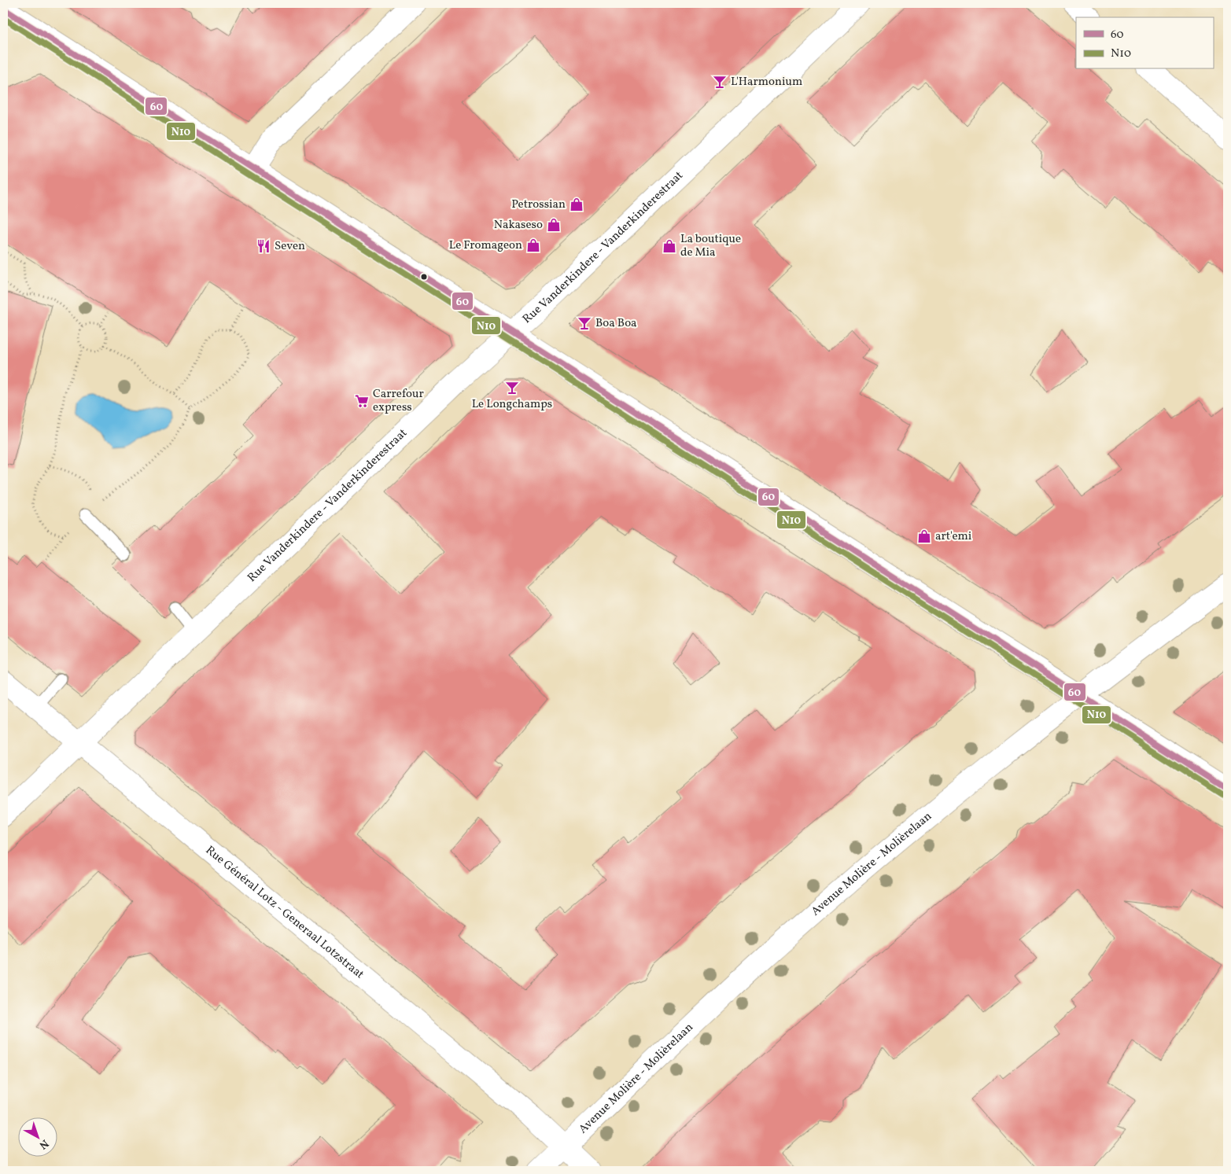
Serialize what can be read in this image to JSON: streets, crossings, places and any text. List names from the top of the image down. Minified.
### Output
{"streets":{"street":["Rue Vanderkindere - Vanderkinderestraat","Avenue Molière - Molièrelaan","Rue Général Lotz - Generaal Lotzstraat"]},"crossings":[["Rue Vanderkindere - Vanderkinderestraat","Rue Général Lotz - Generaal Lotzstraat"],["Avenue Molière - Molièrelaan","Rue Général Lotz - Generaal Lotzstraat"]],"places":{"bar":["L'Harmonium","Boa Boa","Le Longchamps"],"shop":["Petrossian","Nakaseso","Le Fromageon","La boutique de Mia","art'emi"],"restaurant":["Seven"],"supermarket":["Carrefour express"]},"lines":["transit line 60","transit line N10"],"legend":["60","N10"],"north":"bottom right"}
